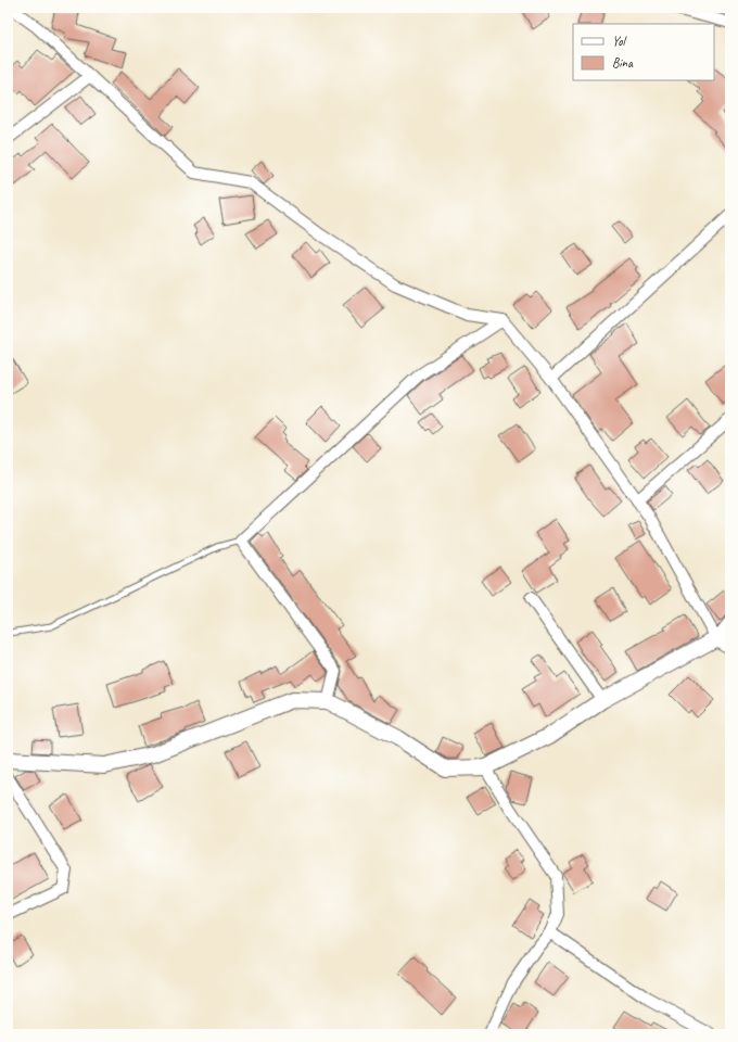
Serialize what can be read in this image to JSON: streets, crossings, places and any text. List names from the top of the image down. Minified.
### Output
{"legend":["Yol","Bina"]}
